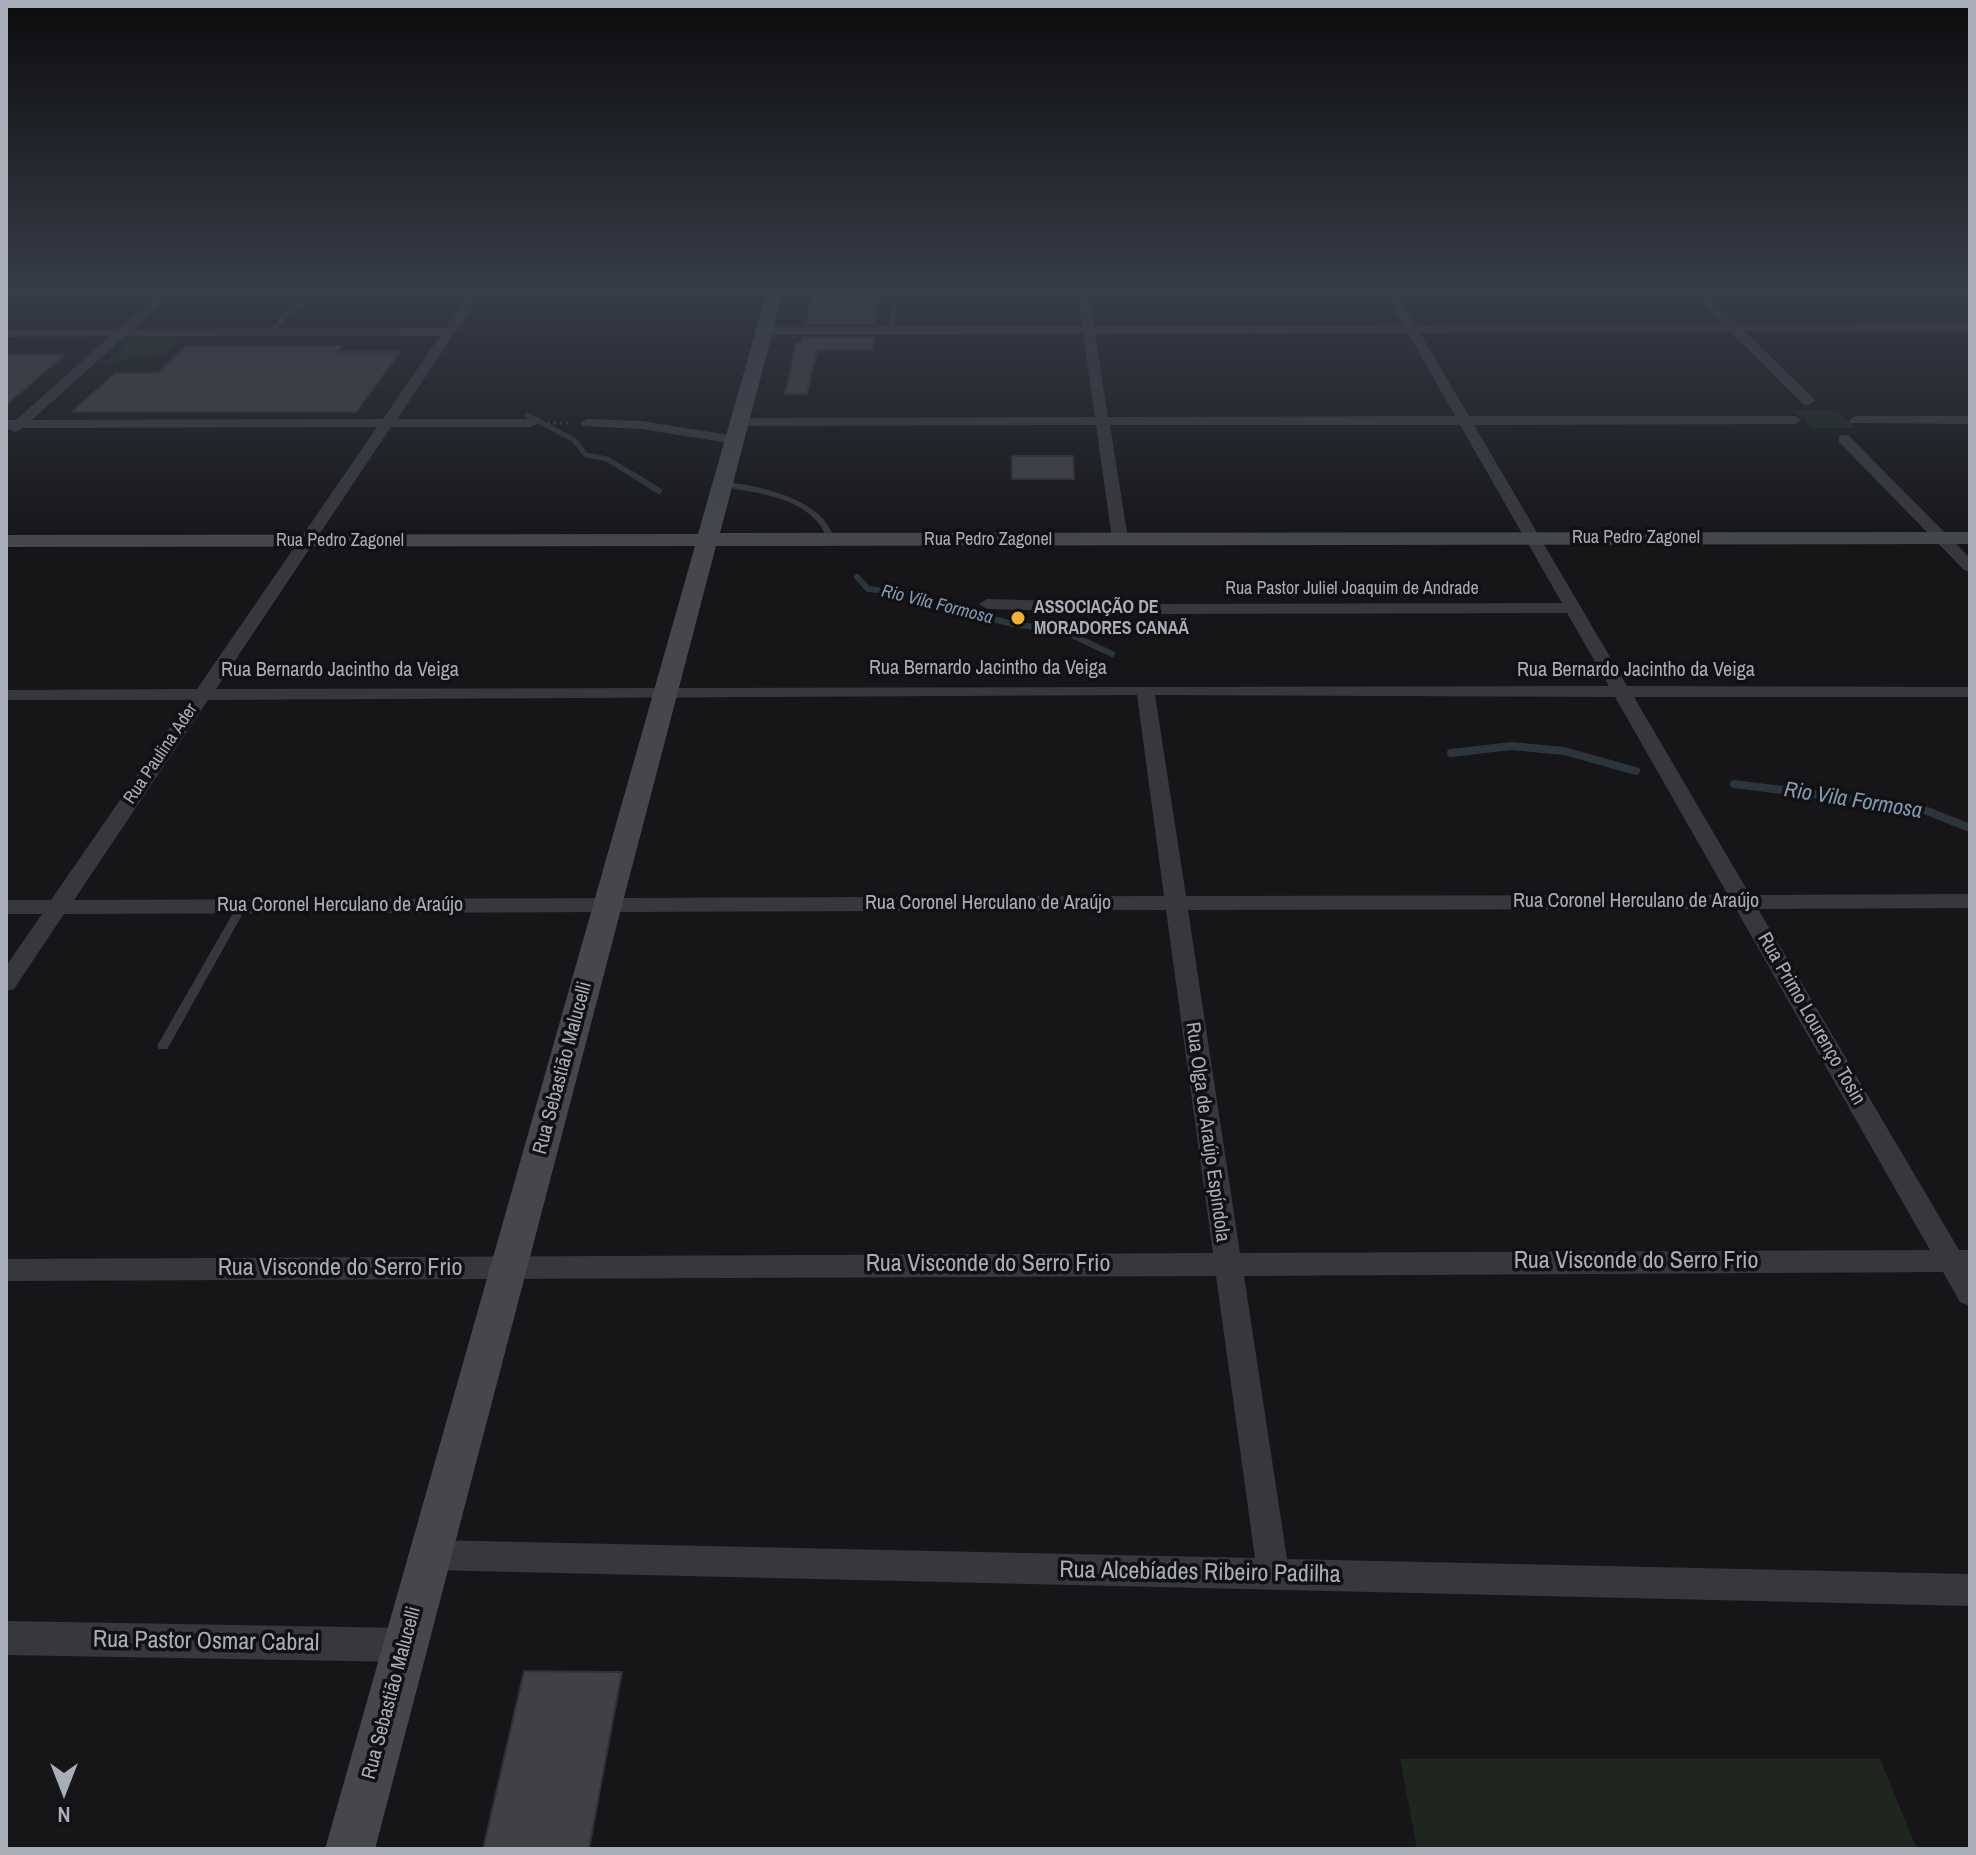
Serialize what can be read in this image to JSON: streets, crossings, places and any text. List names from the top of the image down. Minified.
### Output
{"streets":{"street":["Rua Pedro Zagonel","Rua Pastor Juliel Joaquim de Andrade","Rua Bernardo Jacintho da Veiga","Rua Paulina Ader","Rua Coronel Herculano de Araújo","Rua Primo Lourenço Tosin","Rua Sebastião Malucelli","Rua Olga de Araújo Espíndola","Rua Visconde do Serro Frio","Rua Alcebíades Ribeiro Padilha","Rua Pastor Osmar Cabral"]},"crossings":[["Rua Pedro Zagonel","Rua Paulina Ader"],["Rua Pedro Zagonel","Rua Primo Lourenço Tosin"],["Rua Pedro Zagonel","Rua Sebastião Malucelli"],["Rua Pastor Juliel Joaquim de Andrade","Rua Primo Lourenço Tosin"],["Rua Bernardo Jacintho da Veiga","Rua Paulina Ader"],["Rua Bernardo Jacintho da Veiga","Rua Primo Lourenço Tosin"],["Rua Bernardo Jacintho da Veiga","Rua Sebastião Malucelli"],["Rua Bernardo Jacintho da Veiga","Rua Olga de Araújo Espíndola"],["Rua Paulina Ader","Rua Coronel Herculano de Araújo"],["Rua Coronel Herculano de Araújo","Rua Primo Lourenço Tosin"],["Rua Coronel Herculano de Araújo","Rua Sebastião Malucelli"],["Rua Coronel Herculano de Araújo","Rua Olga de Araújo Espíndola"],["Rua Primo Lourenço Tosin","Rua Visconde do Serro Frio"],["Rua Sebastião Malucelli","Rua Visconde do Serro Frio"],["Rua Sebastião Malucelli","Rua Alcebíades Ribeiro Padilha"],["Rua Sebastião Malucelli","Rua Pastor Osmar Cabral"],["Rua Olga de Araújo Espíndola","Rua Visconde do Serro Frio"],["Rua Olga de Araújo Espíndola","Rua Alcebíades Ribeiro Padilha"]],"water":["Rio Vila Formosa"],"places":["ASSOCIAÇÃO DE MORADORES CANAÃ"],"north":"bottom"}
